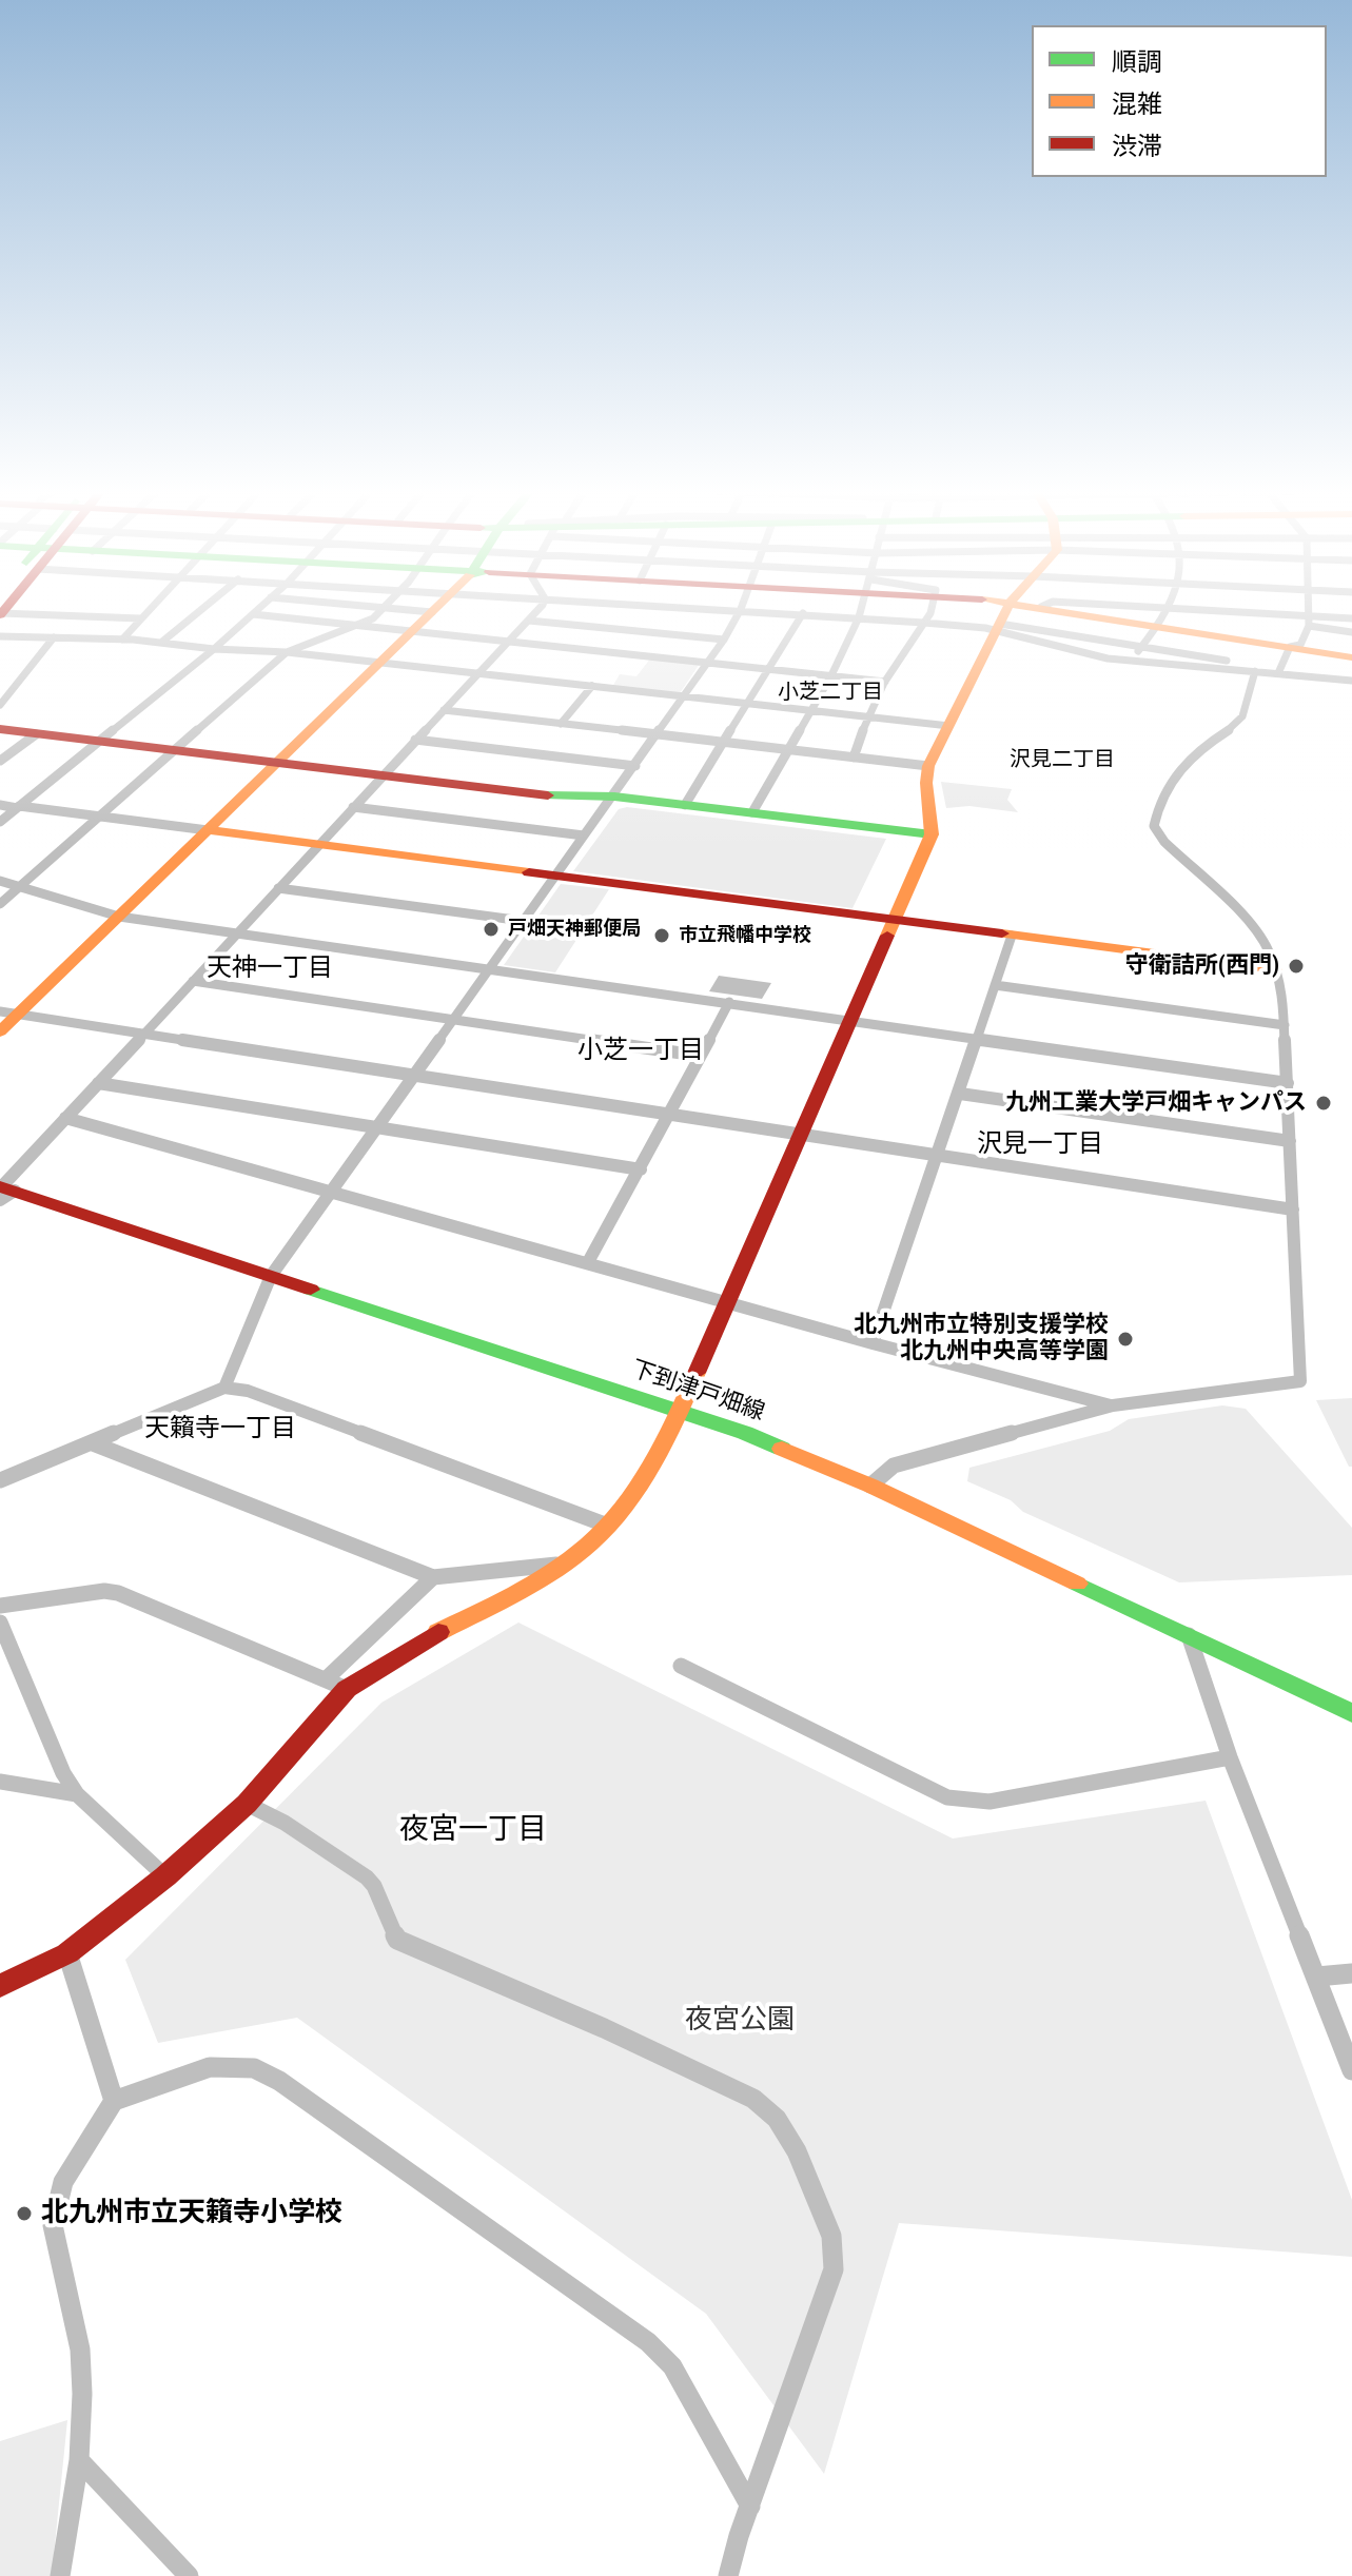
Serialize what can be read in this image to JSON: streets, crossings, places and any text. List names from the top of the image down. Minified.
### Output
{"streets":{"main road":["下到津戸畑線"]},"districts":["小芝二丁目","沢見二丁目","天神一丁目","小芝一丁目","沢見一丁目","天籟寺一丁目","夜宮一丁目"],"parks":["夜宮公園"],"places":["戸畑天神郵便局","市立飛幡中学校","守衛詰所(西門)","九州工業大学戸畑キャンパス","北九州市立特別支援学校 北九州中央高等学園","北九州市立天籟寺小学校"],"legend":["順調","混雑","渋滞"]}
